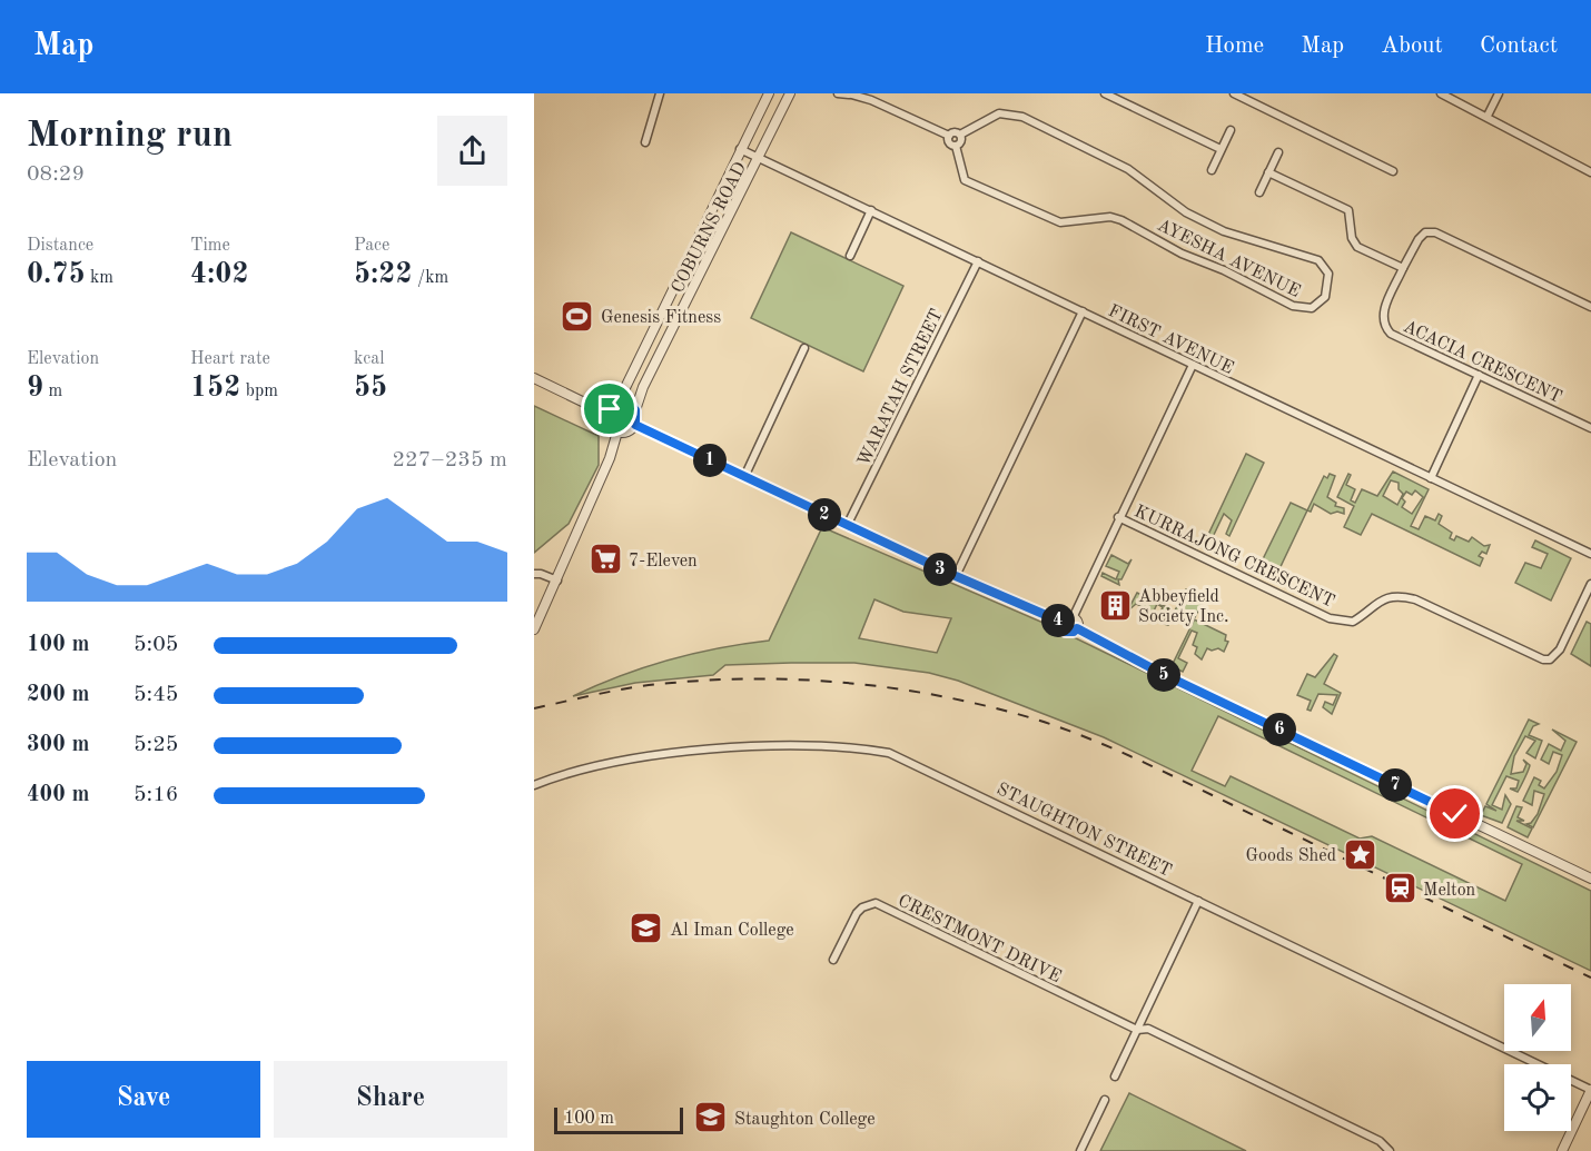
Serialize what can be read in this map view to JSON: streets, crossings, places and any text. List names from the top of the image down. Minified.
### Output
{"streets":{"street":["COBURNS ROAD","AYESHA AVENUE","FIRST AVENUE","ACACIA CRESCENT","WARATAH STREET","KURRAJONG CRESCENT","STAUGHTON STREET","CRESTMONT DRIVE"]},"crossings":[["COBURNS ROAD","FIRST AVENUE"],["FIRST AVENUE","WARATAH STREET"]],"places":{"sports":["Genesis Fitness"],"supermarket":["7-Eleven"],"building":["Abbeyfield Society Inc."],"place":["Goods Shed"],"station":["Melton"],"school or university":["Al Iman College","Staughton College"]},"scale_bar":"100 m","north":"top","page":{"header":"Map","nav":["Home","Map","About","Contact"],"heading":["Morning run","08:29"],"stats":[["Distance","0.75 km"],["Time","4:02"],["Pace","5:22 /km"],["Elevation","9 m"],["Heart rate","152 bpm"],["kcal","55"]],"chart":["Elevation","227–235 m"],"pins":["1","2","3","4","5","6","7"],"list":[{"name":"100 m","note":"5:05"},{"name":"200 m","note":"5:45"},{"name":"300 m","note":"5:25"},{"name":"400 m","note":"5:16"}],"buttons":["Save","Share"],"scale":"100 m"}}
